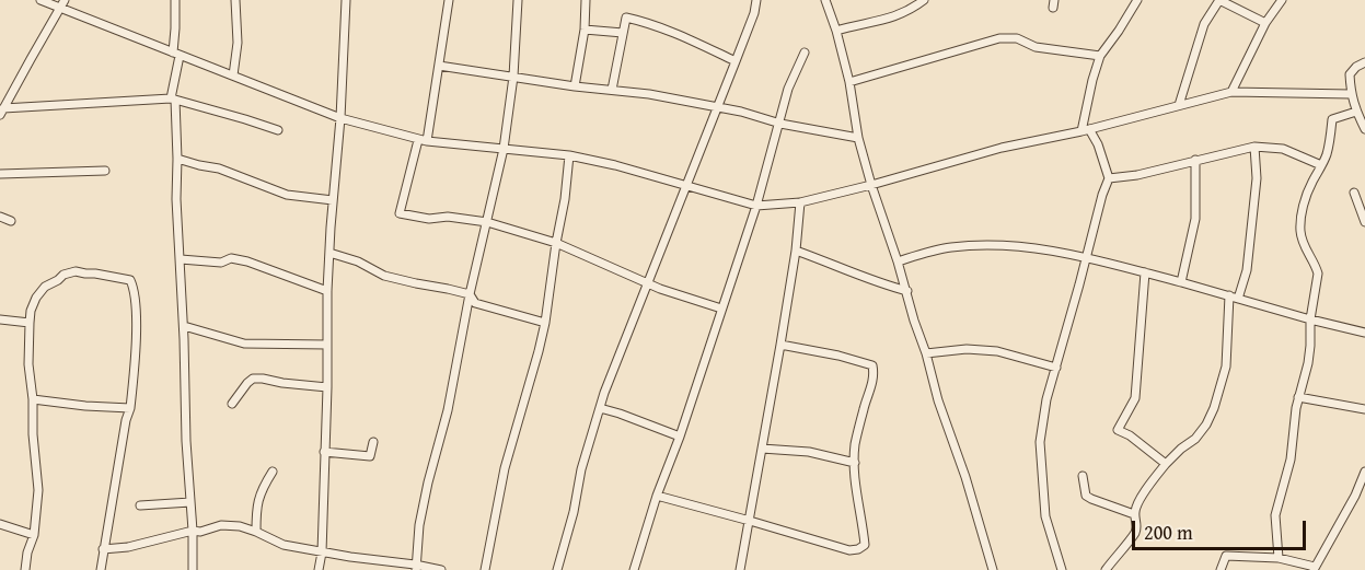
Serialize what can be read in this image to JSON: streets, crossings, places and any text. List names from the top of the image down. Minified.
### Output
{"scale_bar":"200 m"}
